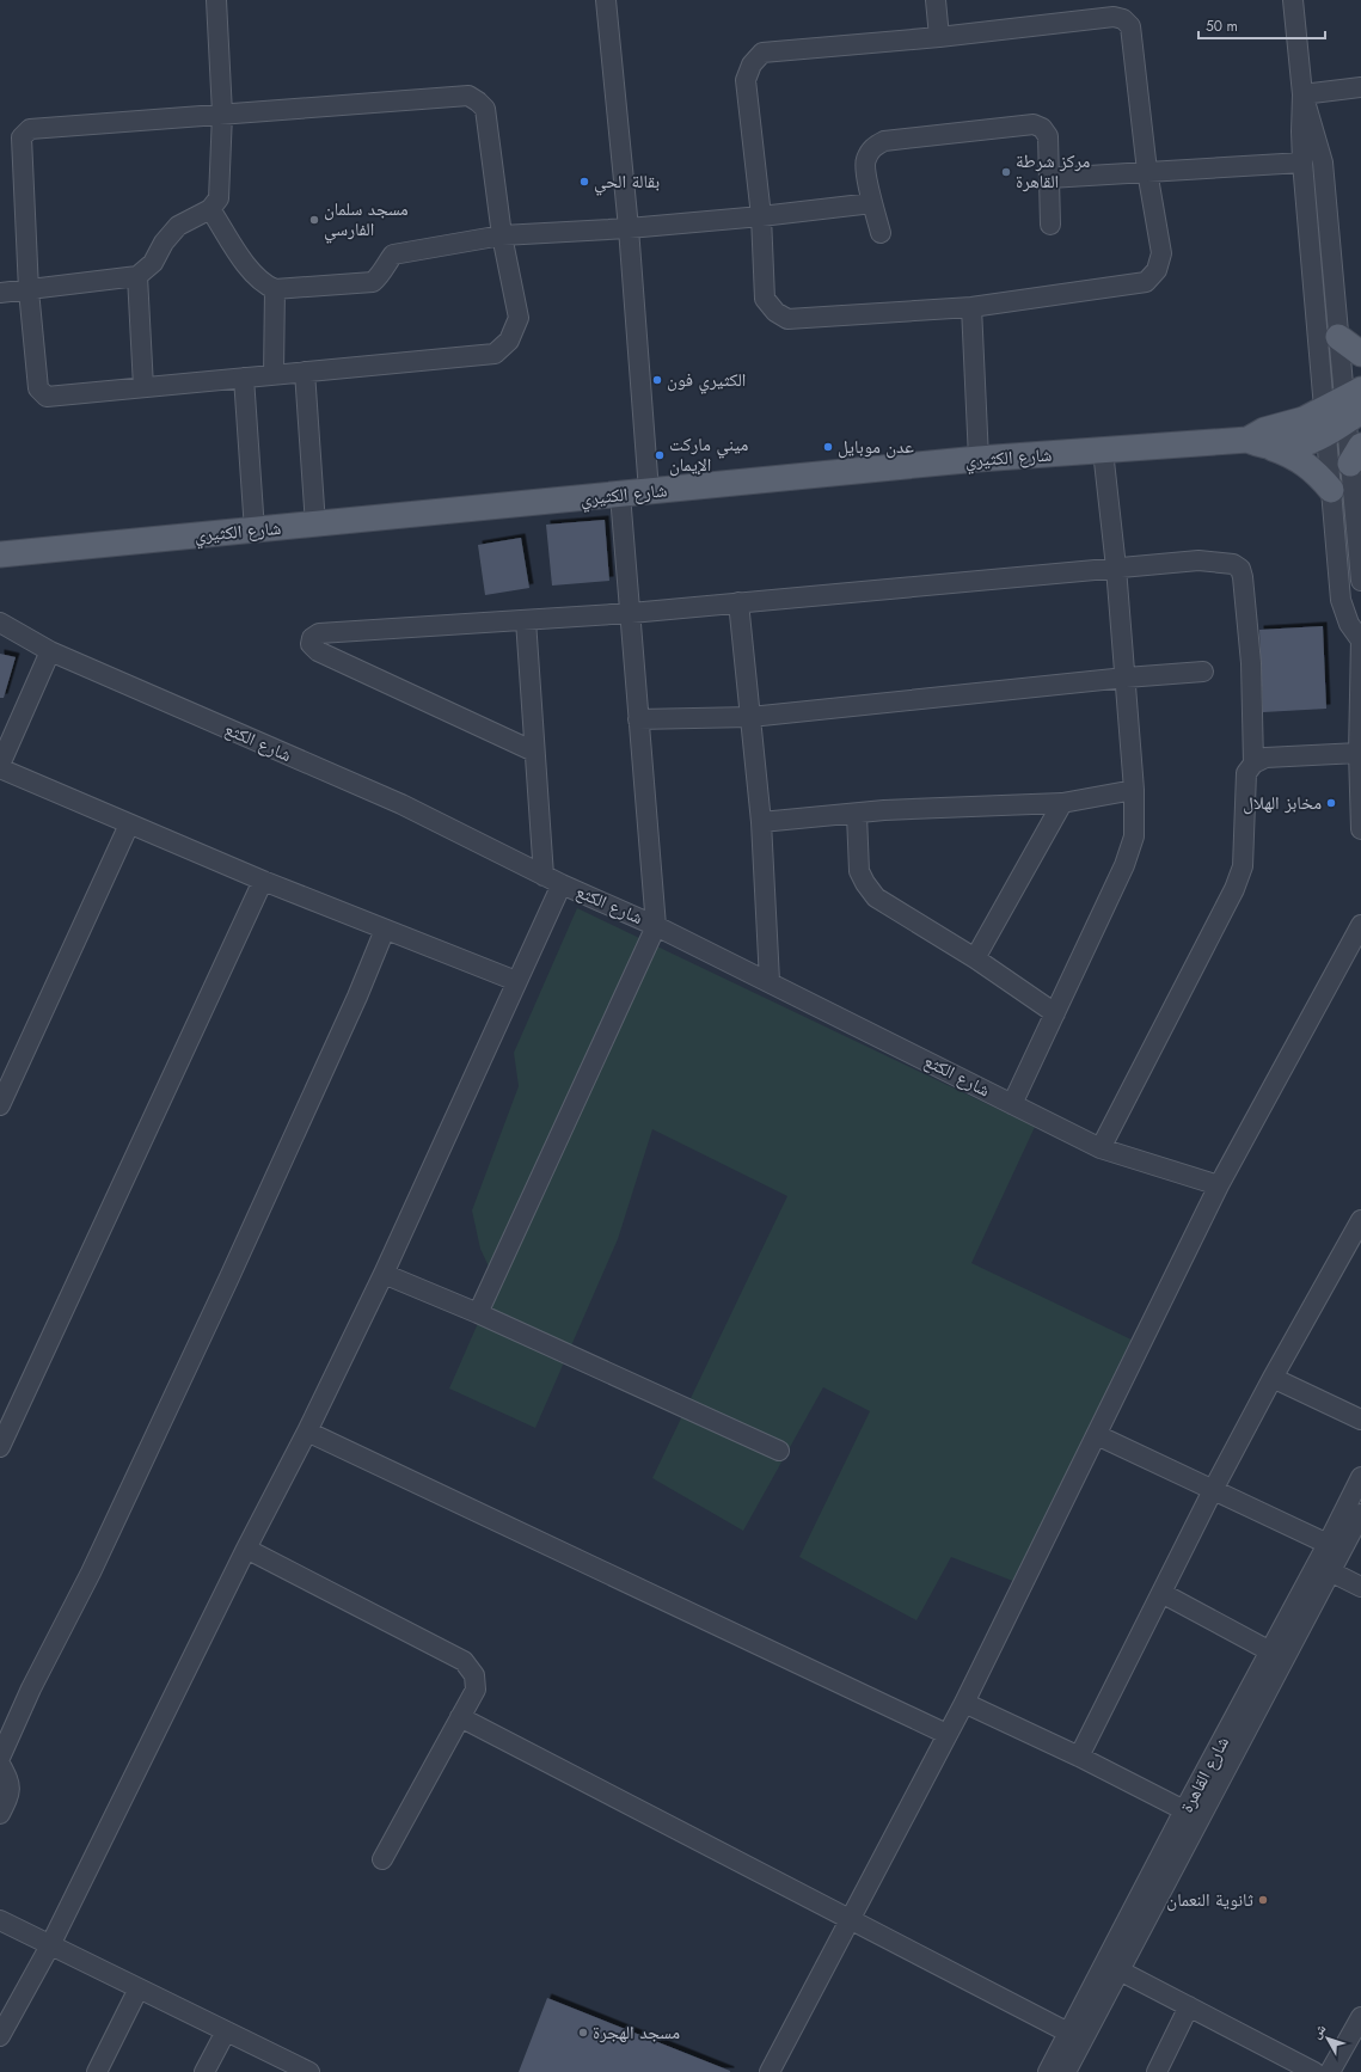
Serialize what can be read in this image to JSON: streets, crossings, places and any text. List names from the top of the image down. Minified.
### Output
{"streets":{"main road":["شارع الكثيري"],"street":["شارع الكثع","شارع القاهرة"]},"places":["مركز شرطة القاهرة","بقالة الحي","مسجد سلمان الفارسي","الكثيري فون","عدن موبايل","ميني ماركت الإيمان","مخابز الهلال","ثانوية النعمان","مسجد الهجرة"],"scale_bar":"50 m","north":"top left"}
